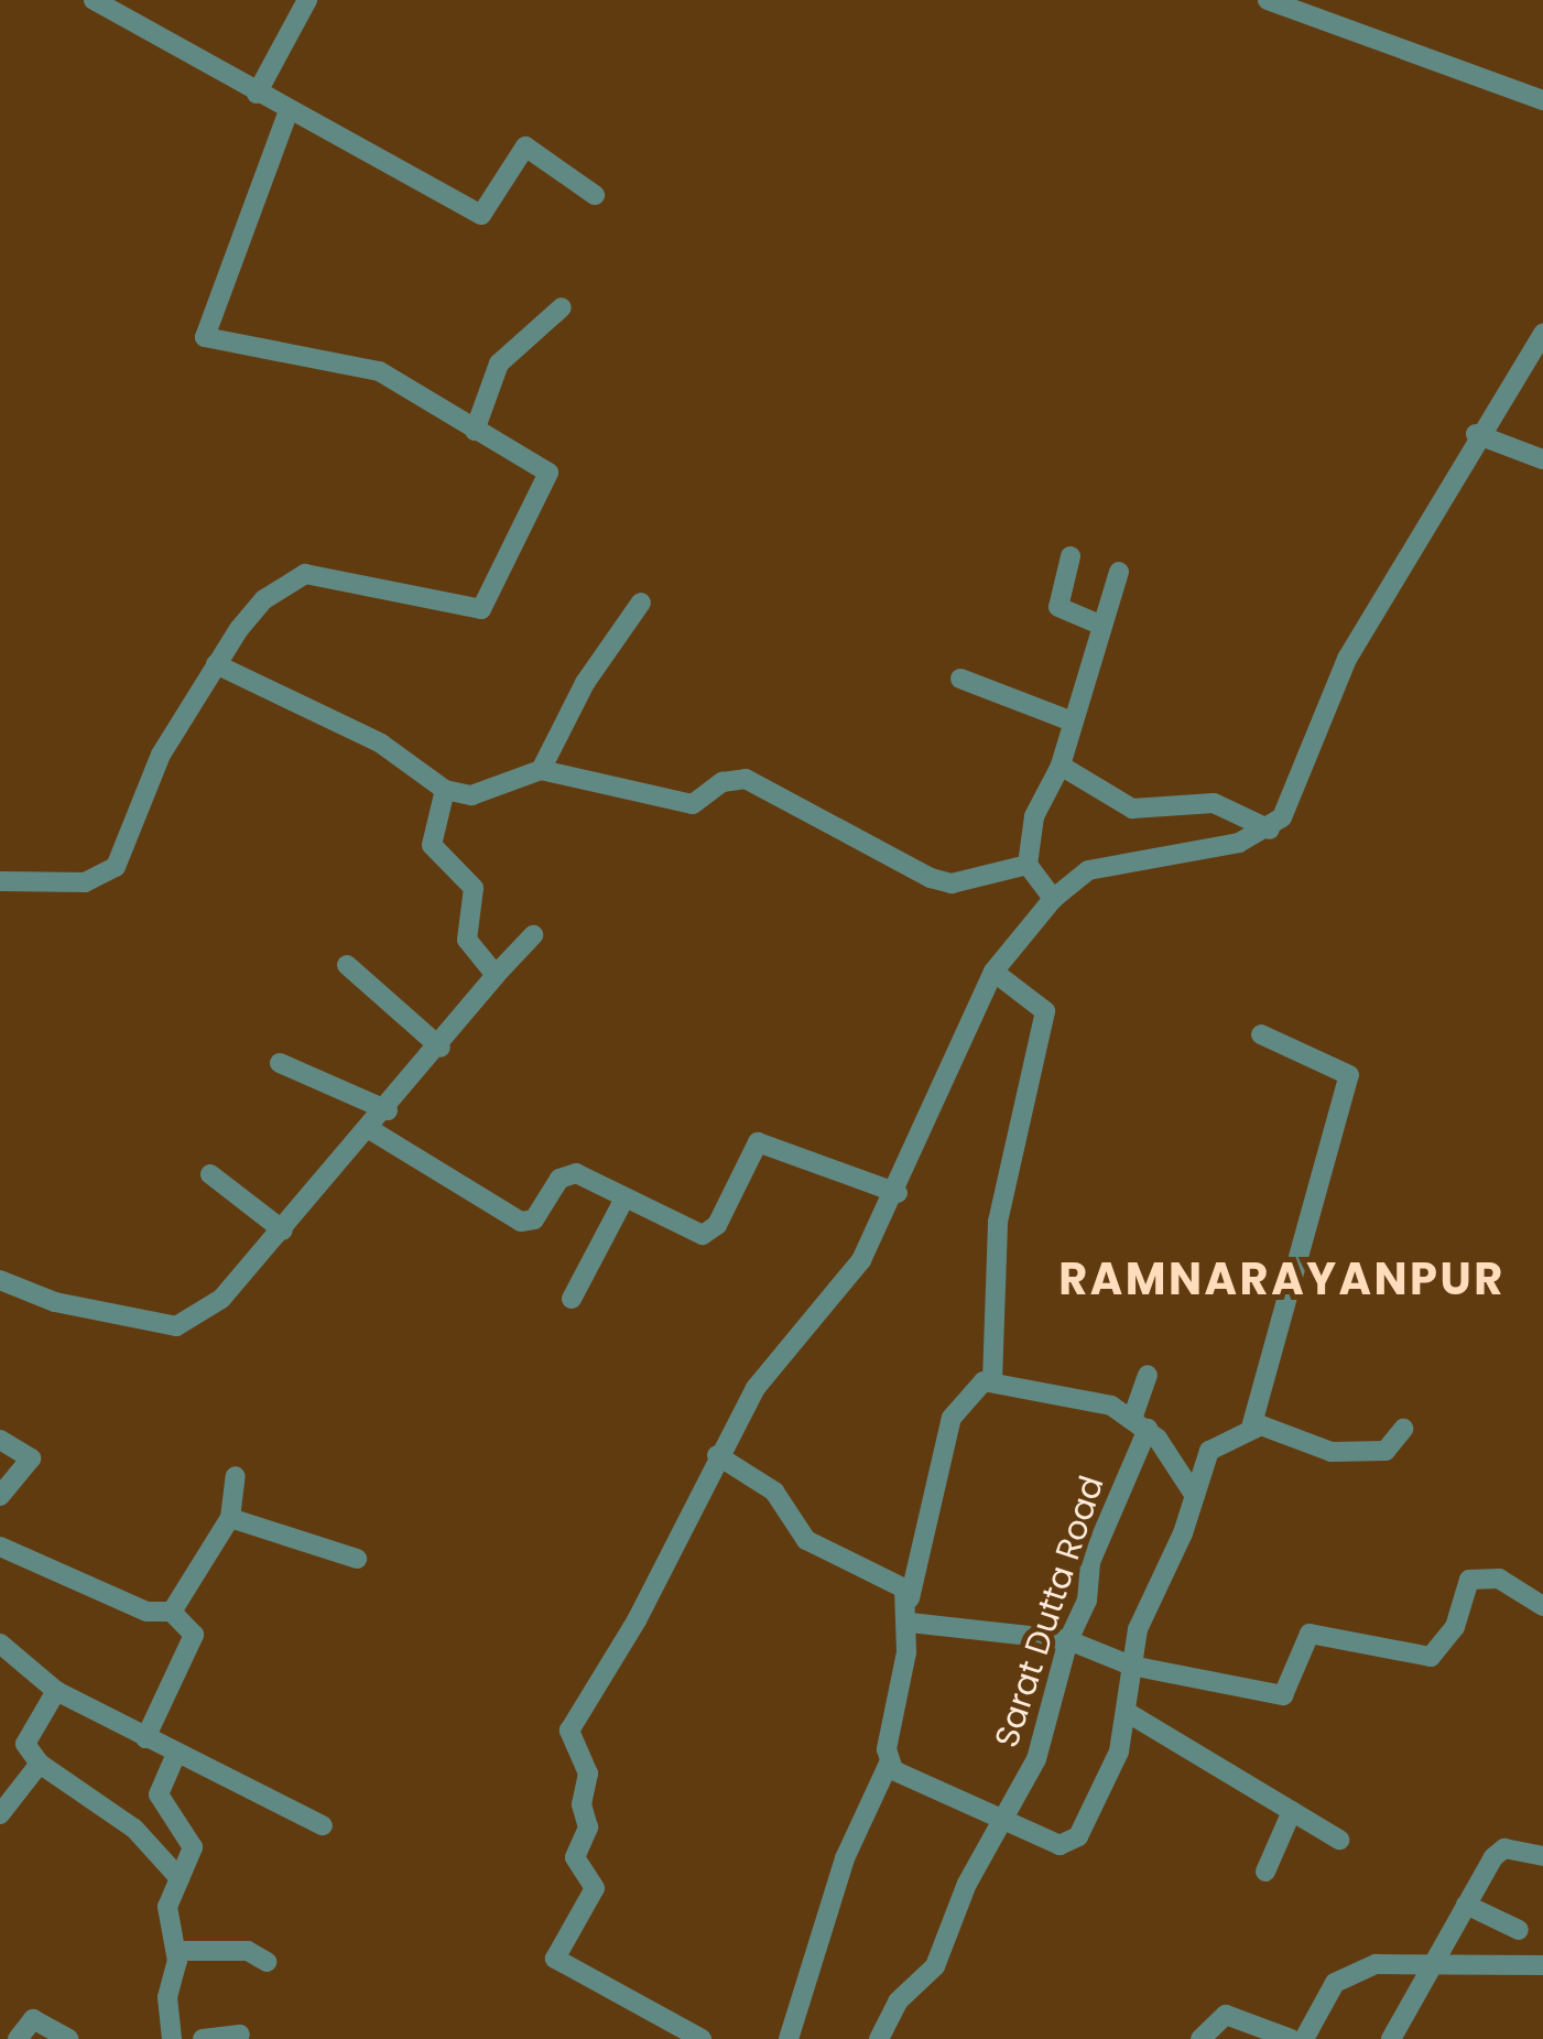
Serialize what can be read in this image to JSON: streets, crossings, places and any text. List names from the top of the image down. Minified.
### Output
{"streets":{"street":["Sarat Dutta Road"]},"districts":["RAMNARAYANPUR"]}
